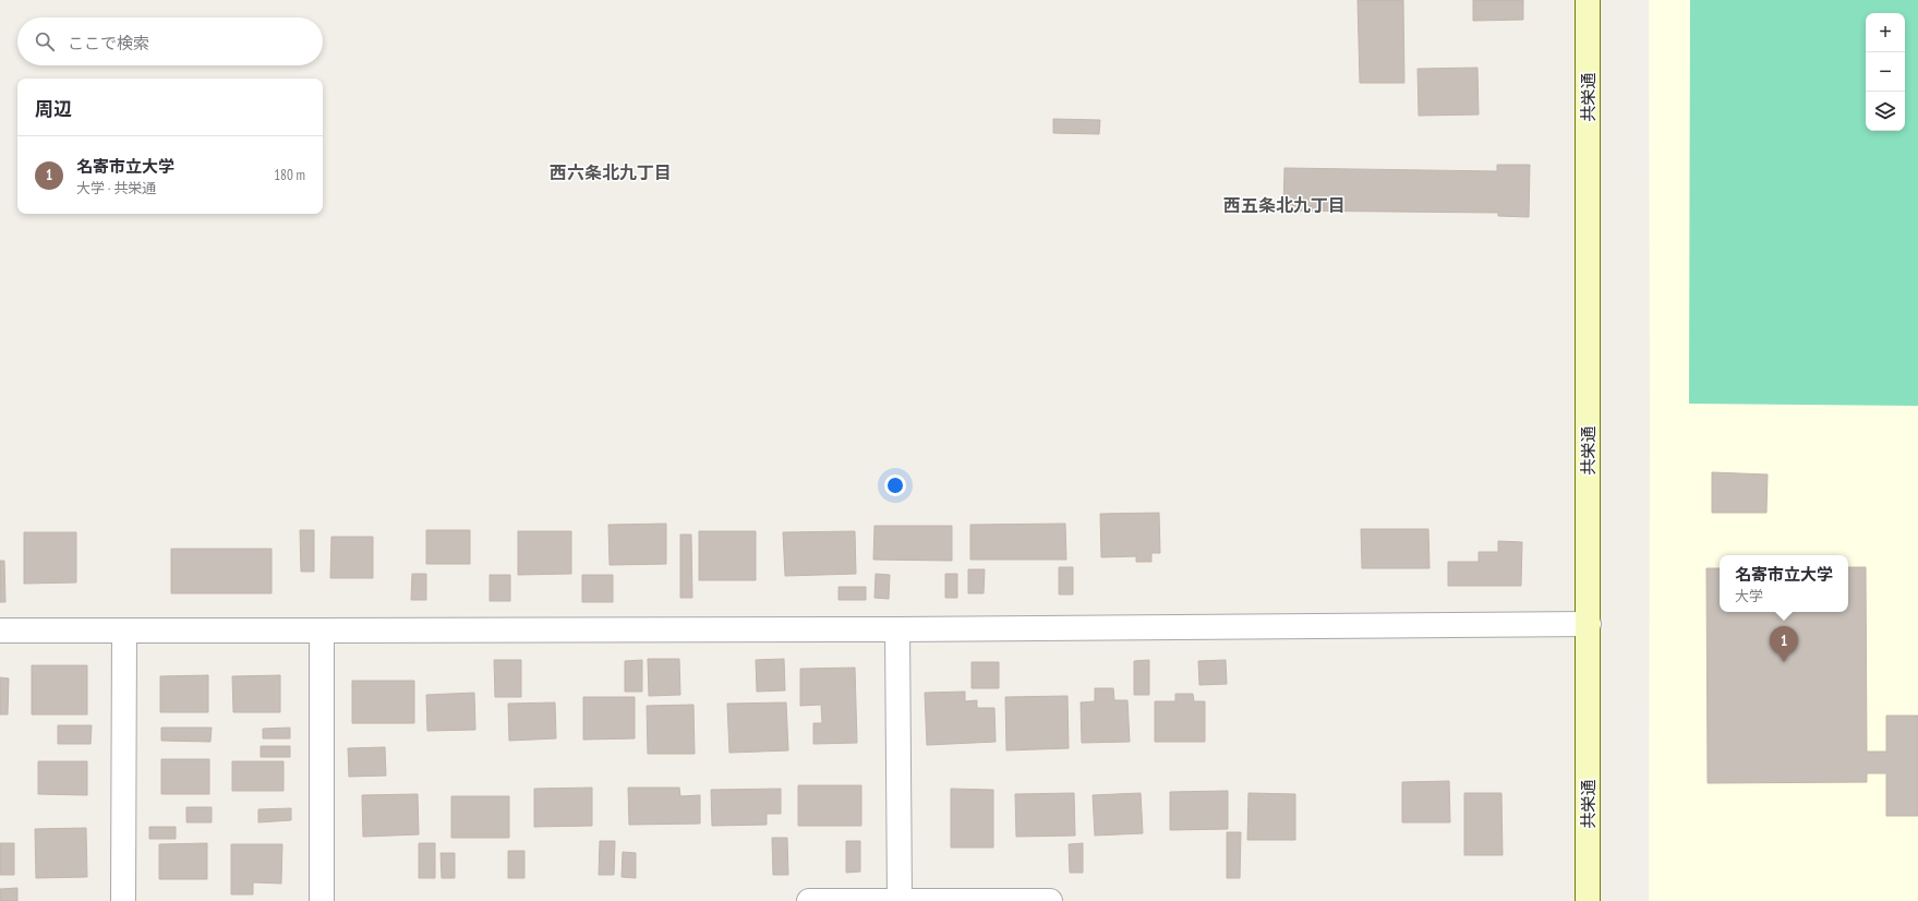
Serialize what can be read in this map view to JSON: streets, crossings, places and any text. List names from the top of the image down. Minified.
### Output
{"streets":{"main road":["共栄通"]},"districts":["西六条北九丁目","西五条北九丁目"],"page":{"map_buttons":["+","−"],"search":"ここで検索","heading":"周辺","list":[{"mark":"1","name":"名寄市立大学","note":"大学 · 共栄通","value":"180 m"}],"popup":["名寄市立大学","大学"],"pins":"1"}}
